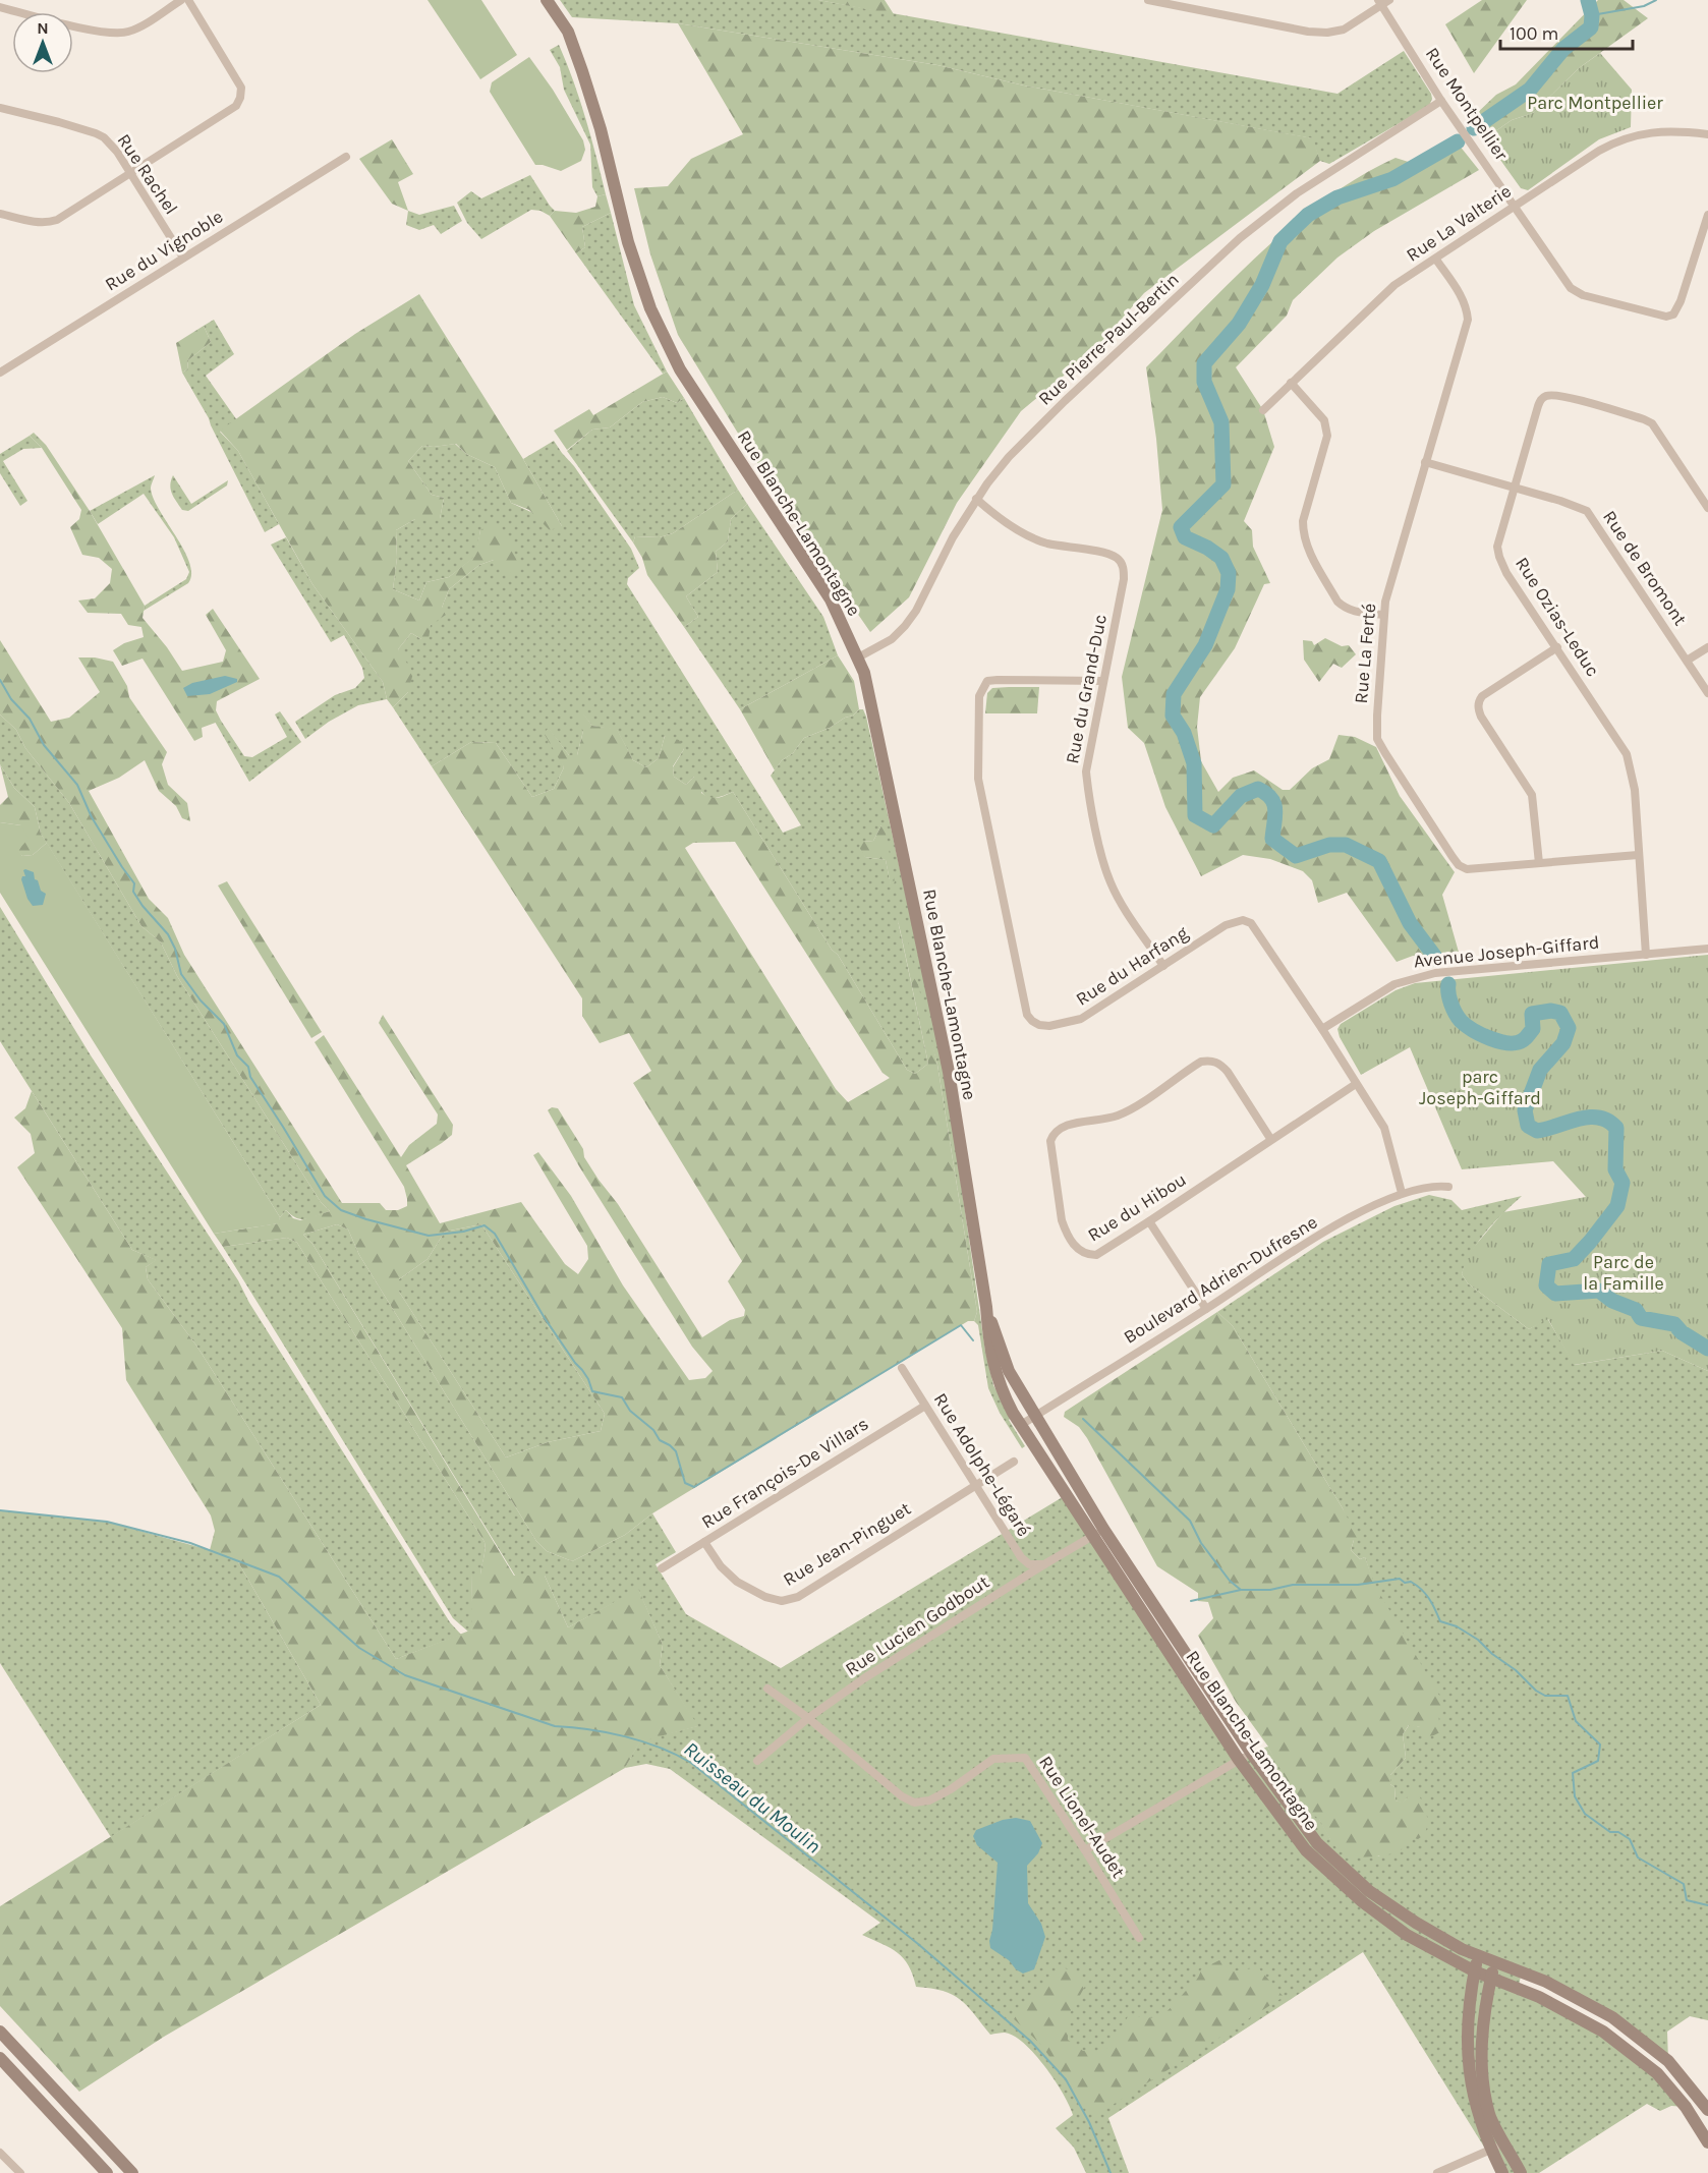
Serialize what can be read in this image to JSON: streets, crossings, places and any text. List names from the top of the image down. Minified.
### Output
{"streets":{"street":["Rue Montpellier","Rue Rachel","Rue La Valterie","Rue du Vignoble","Rue Pierre-Paul-Bertin","Rue Blanche-Lamontagne","Rue de Bromont","Rue Ozias-Leduc","Rue La Ferté","Rue du Grand-Duc","Avenue Joseph-Giffard","Rue du Harfang","Rue du Hibou","Boulevard Adrien-Dufresne","Rue Adolphe-Légaré","Rue François-De Villars","Rue Jean-Pinguet","Rue Lucien Godbout","Rue Lionel-Audet"]},"crossings":[["Rue Montpellier","Rue La Valterie"],["Rue Montpellier","Rue Pierre-Paul-Bertin"],["Rue Rachel","Rue du Vignoble"],["Rue La Valterie","Rue La Ferté"],["Rue Pierre-Paul-Bertin","Rue Blanche-Lamontagne"],["Rue Pierre-Paul-Bertin","Rue du Grand-Duc"],["Rue Blanche-Lamontagne","Boulevard Adrien-Dufresne"],["Rue Blanche-Lamontagne","Rue Lucien Godbout"],["Rue de Bromont","Rue Ozias-Leduc"],["Rue de Bromont","Rue La Ferté"],["Rue Ozias-Leduc","Rue La Ferté"],["Rue Ozias-Leduc","Avenue Joseph-Giffard"],["Rue du Grand-Duc","Rue du Harfang"],["Avenue Joseph-Giffard","Rue du Harfang"],["Rue du Harfang","Rue du Hibou"],["Rue du Harfang","Boulevard Adrien-Dufresne"],["Rue Adolphe-Légaré","Rue François-De Villars"],["Rue Adolphe-Légaré","Rue Jean-Pinguet"],["Rue Adolphe-Légaré","Rue Lucien Godbout"],["Rue François-De Villars","Rue Jean-Pinguet"],["Rue Lucien Godbout","Rue Lionel-Audet"]],"water":["Ruisseau du Moulin"],"parks":["Parc Montpellier","parc Joseph-Giffard","Parc de la Famille"],"scale_bar":"100 m","north":"top"}
